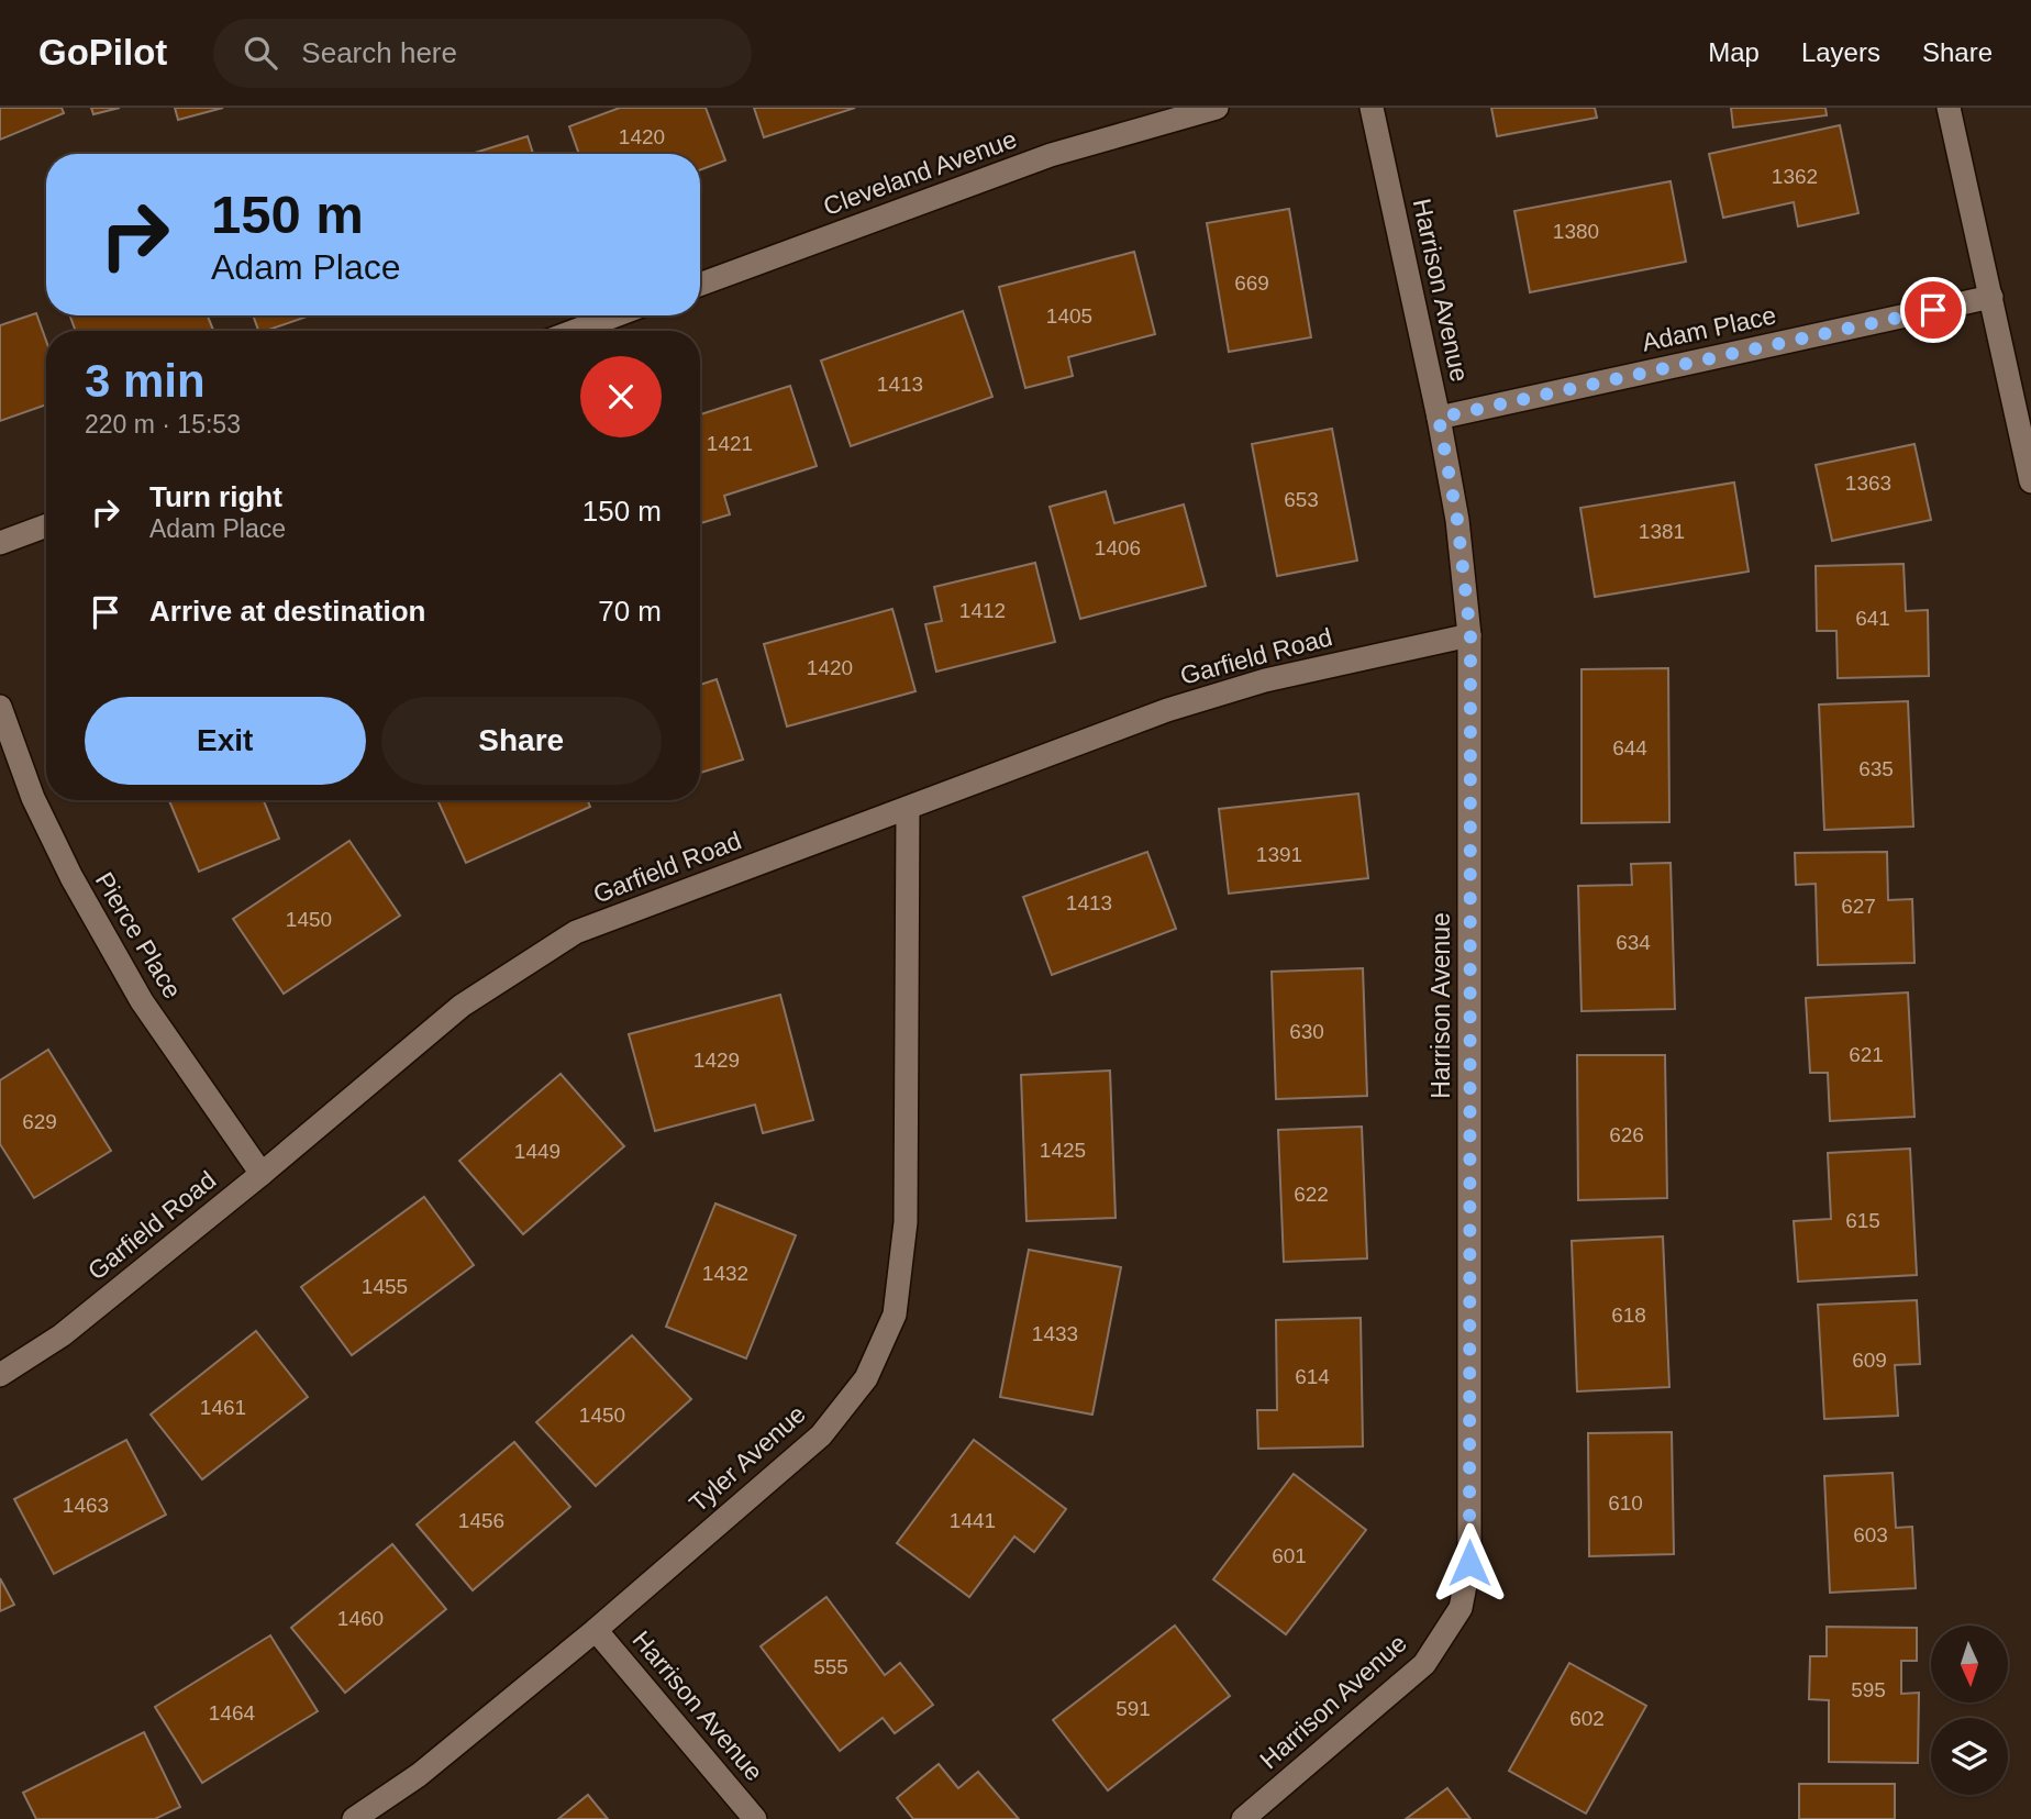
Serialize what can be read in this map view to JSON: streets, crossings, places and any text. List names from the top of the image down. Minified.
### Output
{"streets":{"street":["Cleveland Avenue","Harrison Avenue","Adam Place","Garfield Road","Pierce Place","Tyler Avenue"]},"crossings":[["Harrison Avenue","Adam Place"],["Harrison Avenue","Garfield Road"],["Harrison Avenue","Tyler Avenue"],["Garfield Road","Pierce Place"],["Garfield Road","Tyler Avenue"]],"house_numbers":["1420","1362","1380","669","1405","1413","1421","1363","653","1381","1406","1412","641","1420","644","635","1391","1413","627","1450","634","630","621","1429","629","626","1425","1449","622","615","1432","1455","618","1433","609","614","1461","1450","610","1463","1456","1441","603","601","1460","555","595","591","1464","602"],"north":"bottom","page":{"header":"GoPilot","search":"Search here","nav":["Map","Layers","Share"],"turn":["150 m","Adam Place"],"heading":["3 min","220 m · 15:53"],"list":[{"name":"Turn right","note":"Adam Place","value":"150 m"},{"name":"Arrive at destination","value":"70 m"}],"buttons":["Exit","Share"]}}
